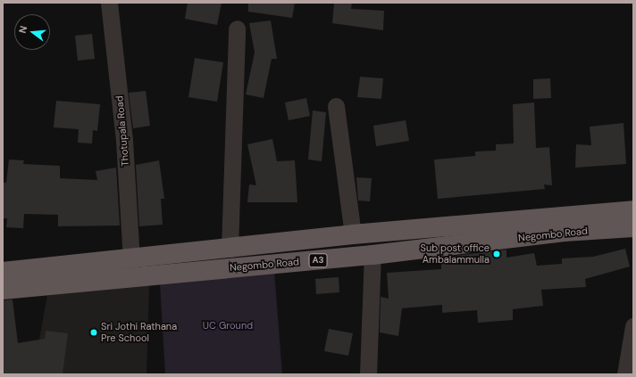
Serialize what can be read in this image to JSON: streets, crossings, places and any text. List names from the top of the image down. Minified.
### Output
{"streets":{"highway":["Negombo Road","A3"],"street":["Thotupala Road"]},"crossings":[["Thotupala Road","Negombo Road"]],"parks":["UC Ground"],"places":["Sub post office Ambalammulla","Sri Jothi Rathana Pre School"],"north":"left"}
